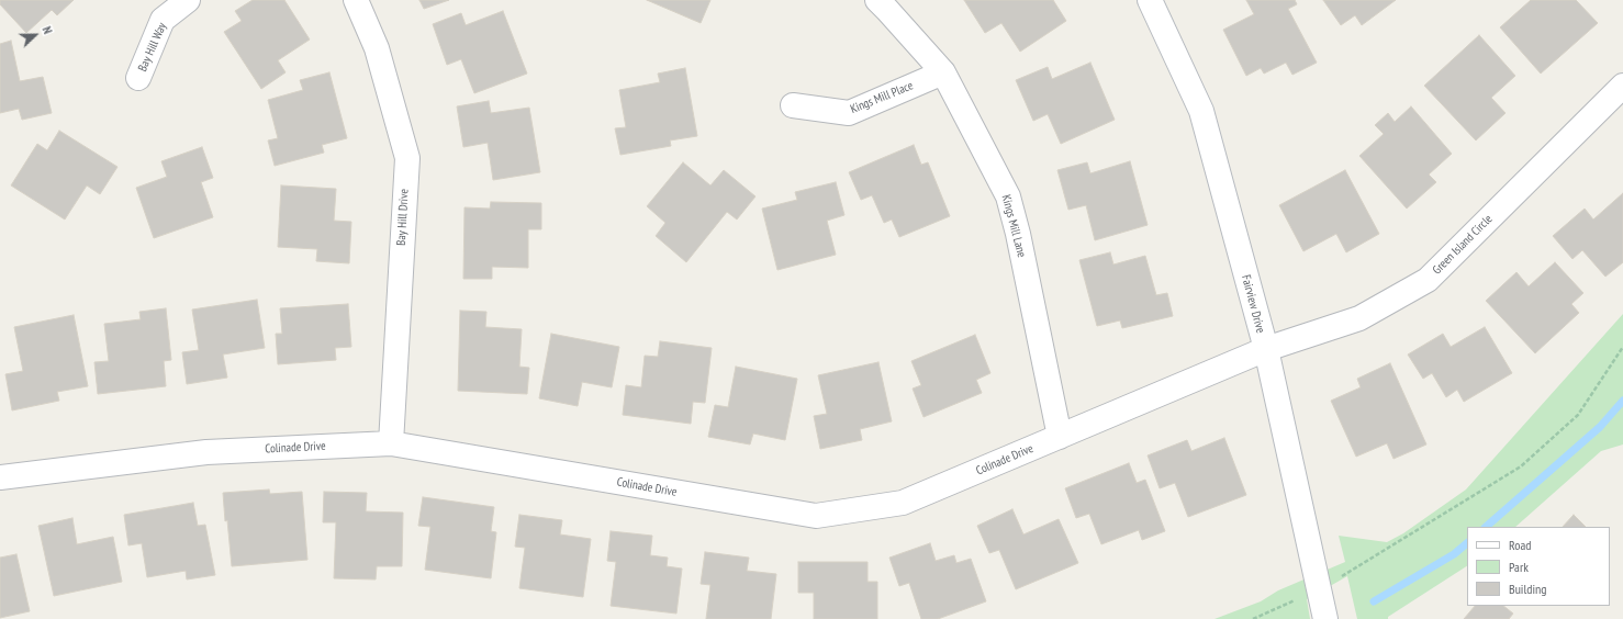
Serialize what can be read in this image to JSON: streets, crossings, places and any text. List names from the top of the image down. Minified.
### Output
{"streets":{"street":["Bay Hill Way","Kings Mill Place","Bay Hill Drive","Kings Mill Lane","Green Island Circle","Fairview Drive","Colinade Drive"]},"crossings":[["Kings Mill Place","Kings Mill Lane"],["Bay Hill Drive","Colinade Drive"],["Kings Mill Lane","Colinade Drive"],["Green Island Circle","Fairview Drive"],["Green Island Circle","Colinade Drive"],["Fairview Drive","Colinade Drive"]],"legend":["Road","Park","Building"],"north":"right"}
